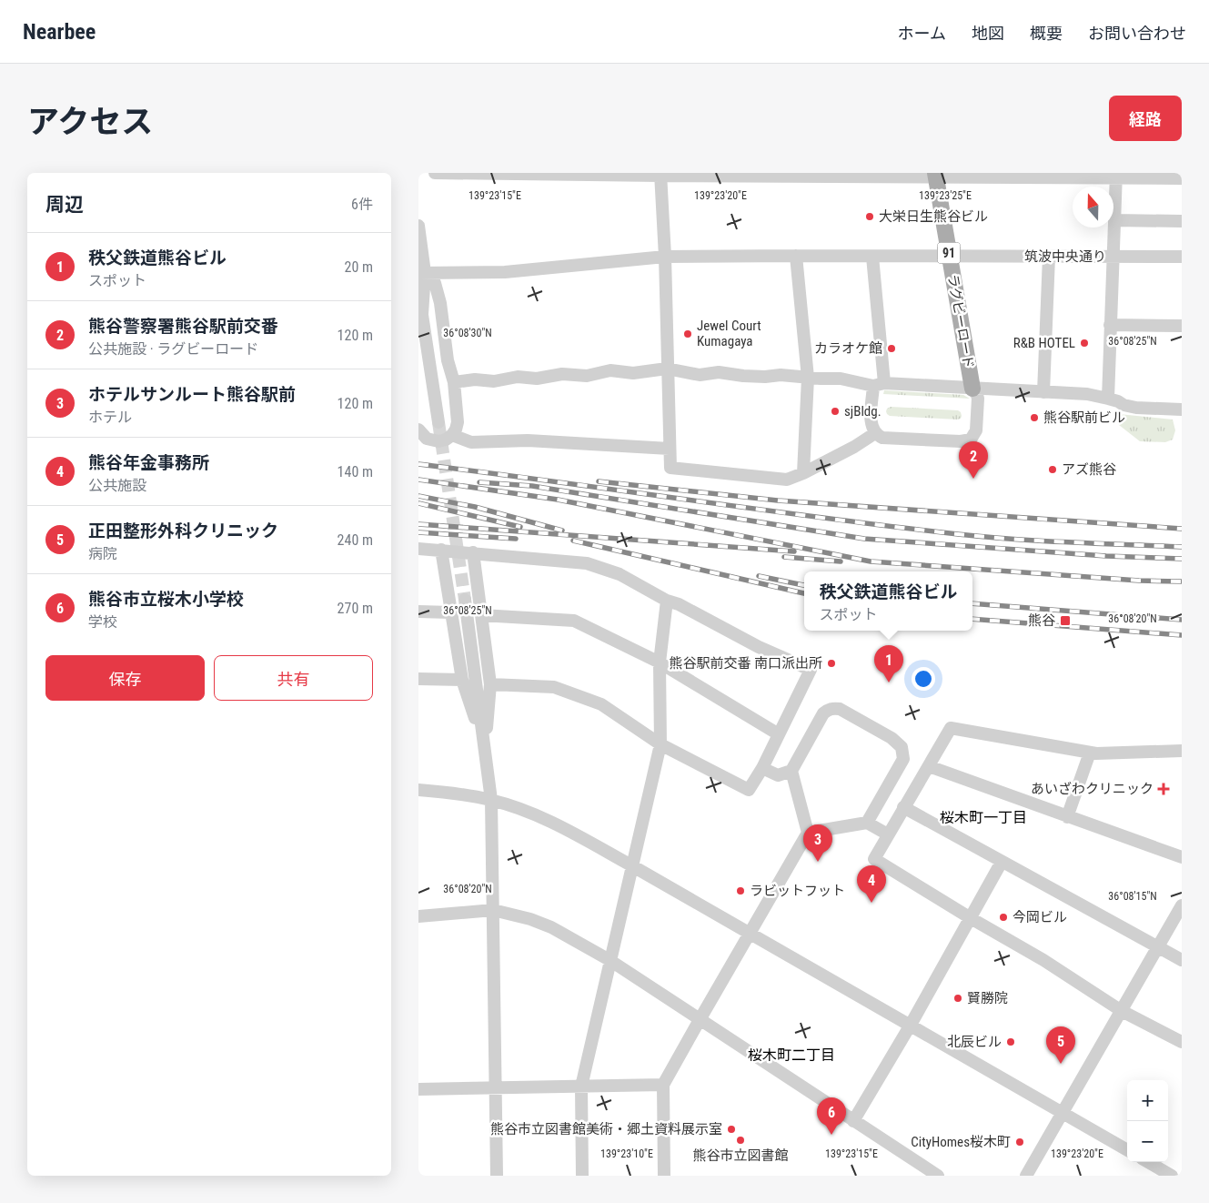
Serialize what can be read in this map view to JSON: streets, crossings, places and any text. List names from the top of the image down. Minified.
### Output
{"streets":{"main road":["91","ラグビーロード"],"street":["筑波中央通り"]},"crossings":[["筑波中央通り","ラグビーロード"]],"districts":["桜木町一丁目","桜木町二丁目"],"places":{"other":["大栄日生熊谷ビル","Jewel Court Kumagaya","R&B HOTEL","カラオケ館","sjBldg.","熊谷駅前ビル","アズ熊谷","熊谷駅前交番 南口派出所","ラビットフット","今岡ビル","賢勝院","北辰ビル","熊谷市立図書館美術・郷土資料展示室","熊谷市立図書館","CityHomes桜木町"],"transit":["熊谷"],"health":["あいざわクリニック"]},"north":"top","page":{"header":"Nearbee","nav":["ホーム","地図","概要","お問い合わせ"],"title":"アクセス","buttons":["経路",["保存","共有"]],"heading":["周辺","6件"],"list":[{"mark":"1","name":"秩父鉄道熊谷ビル","note":"スポット","value":"20 m"},{"mark":"2","name":"熊谷警察署熊谷駅前交番","note":"公共施設 · ラグビーロード","value":"120 m"},{"mark":"3","name":"ホテルサンルート熊谷駅前","note":"ホテル","value":"120 m"},{"mark":"4","name":"熊谷年金事務所","note":"公共施設","value":"140 m"},{"mark":"5","name":"正田整形外科クリニック","note":"病院","value":"240 m"},{"mark":"6","name":"熊谷市立桜木小学校","note":"学校","value":"270 m"}],"pins":["2","1","3","4","5","6"],"popup":["秩父鉄道熊谷ビル","スポット"],"map_buttons":["+","−"]},"coordinates":["139°23'25\"E","139°23'15\"E","139°23'20\"E","36°08'30\"N","36°08'25\"N","36°08'20\"N","36°08'15\"N","139°23'10\"E"]}
